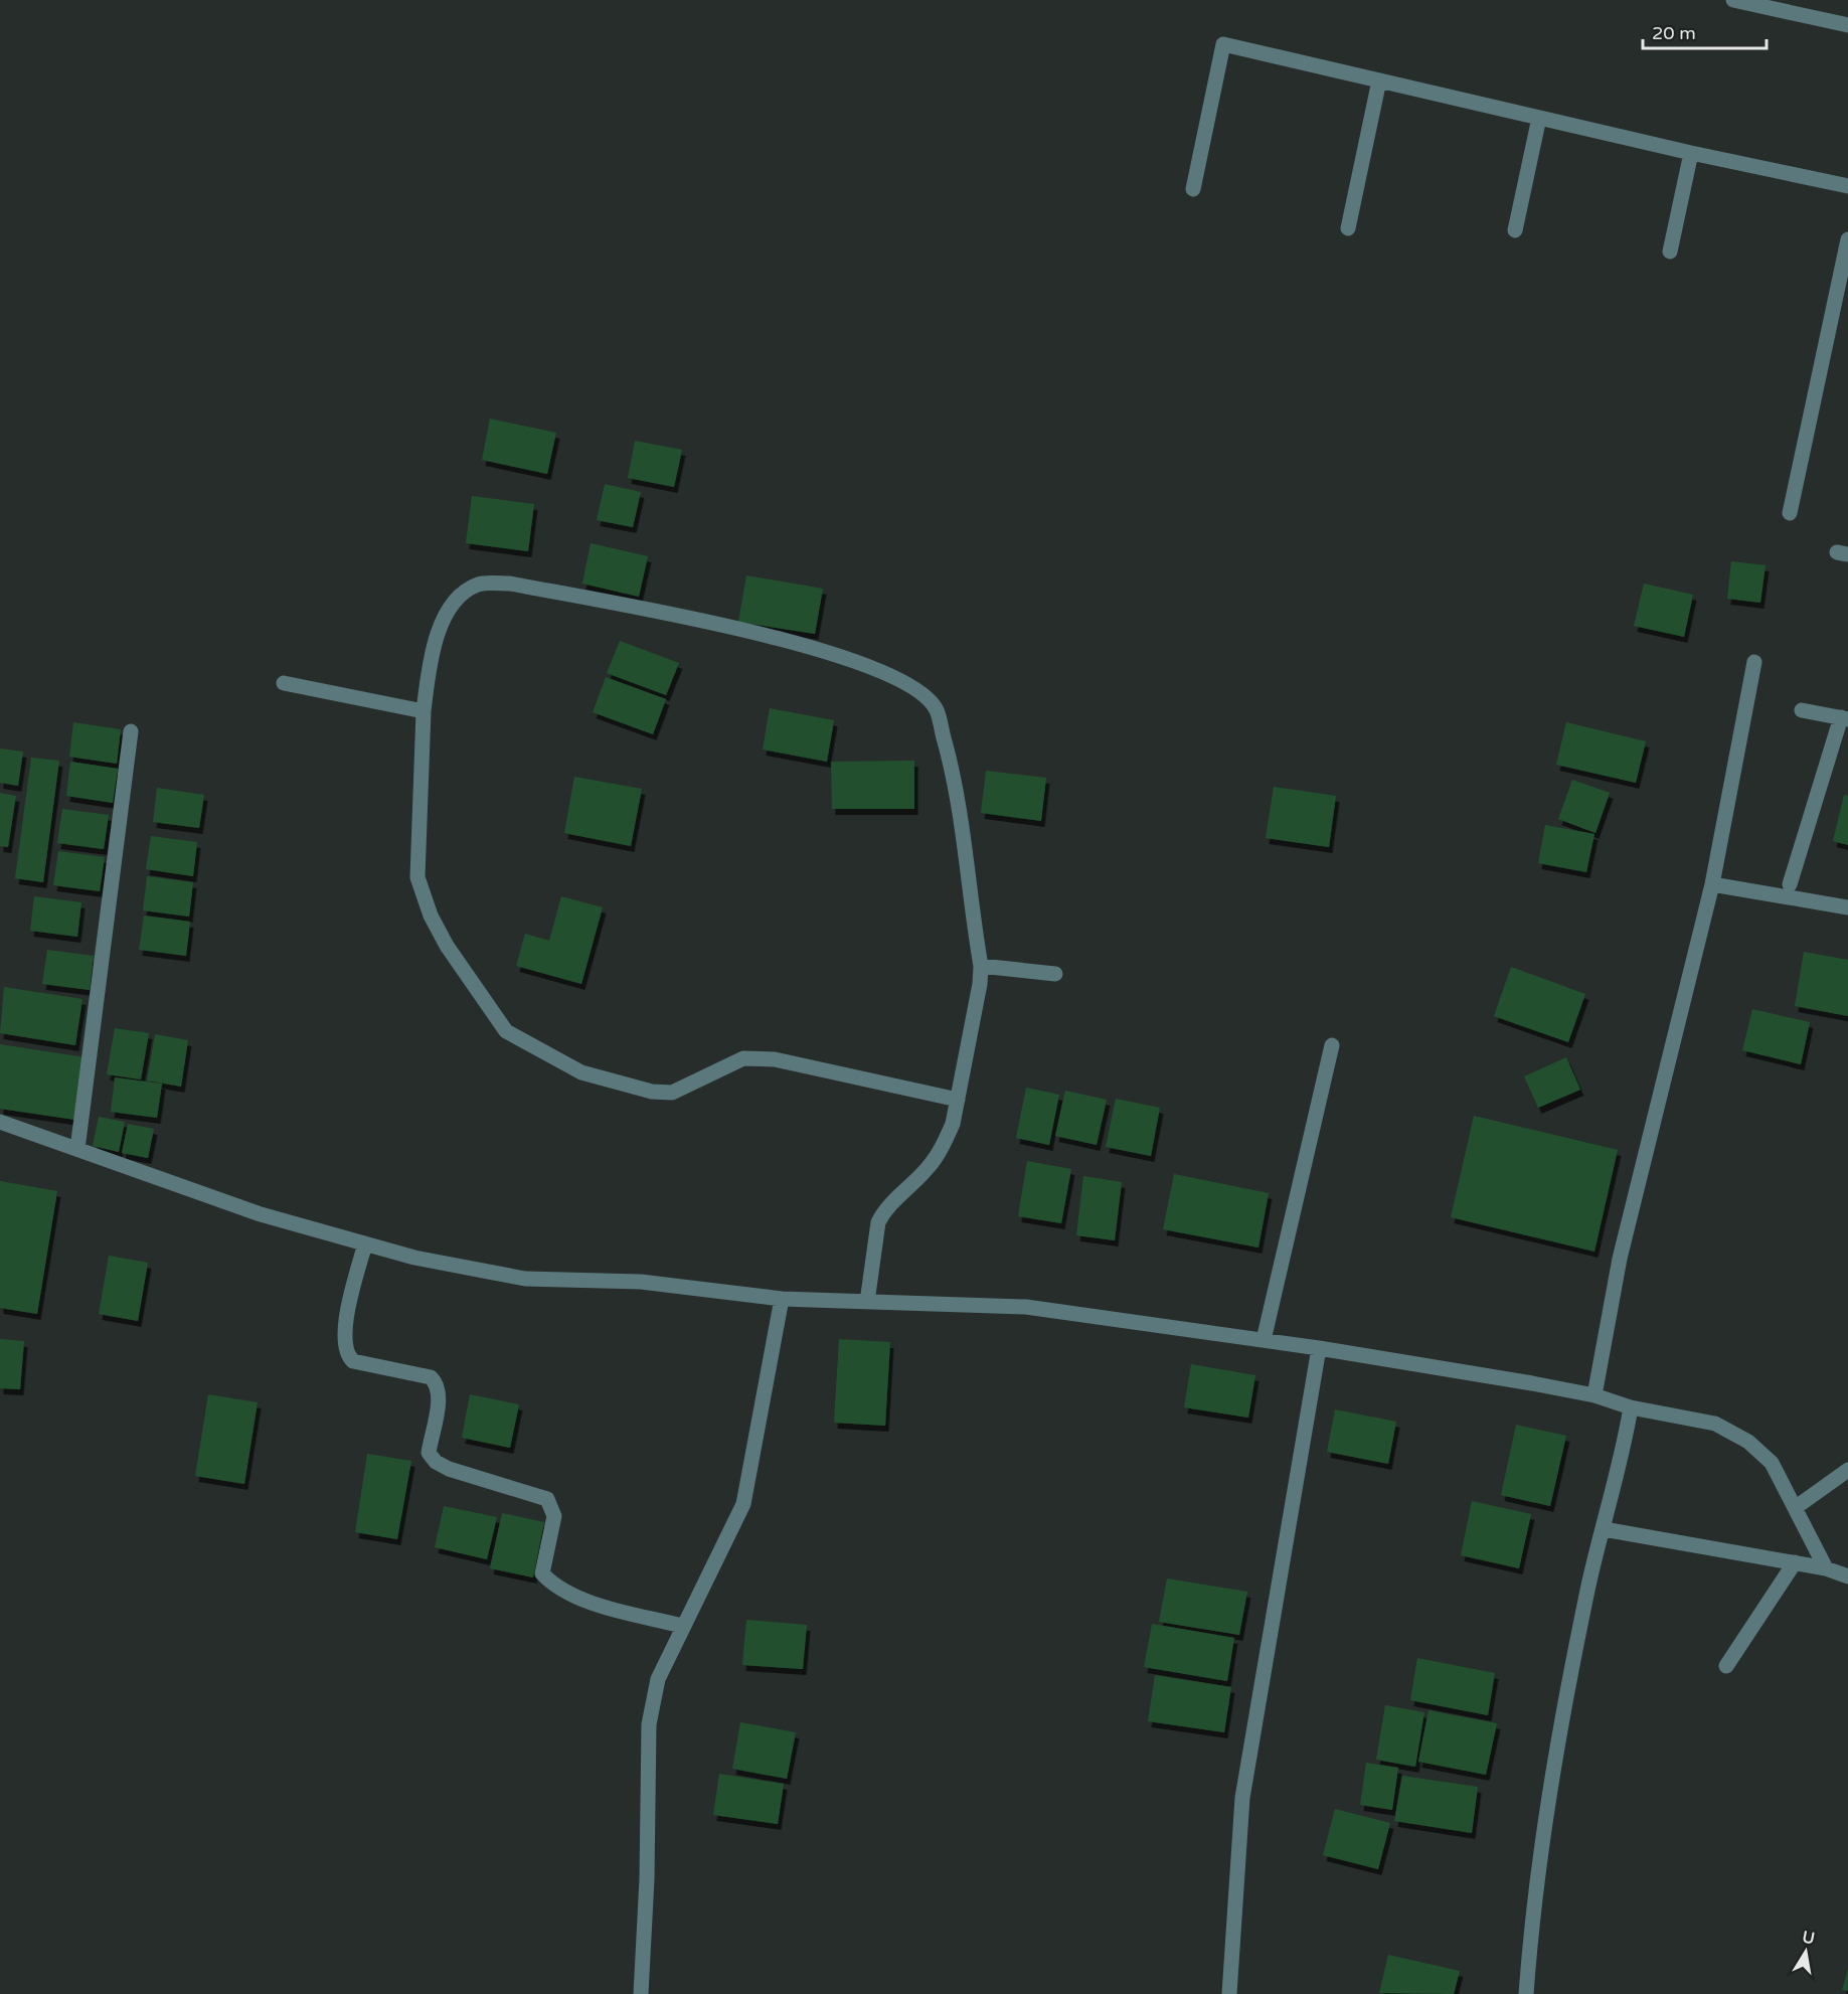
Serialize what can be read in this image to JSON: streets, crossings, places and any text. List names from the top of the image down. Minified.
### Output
{"scale_bar":"20 m","north":"top"}
